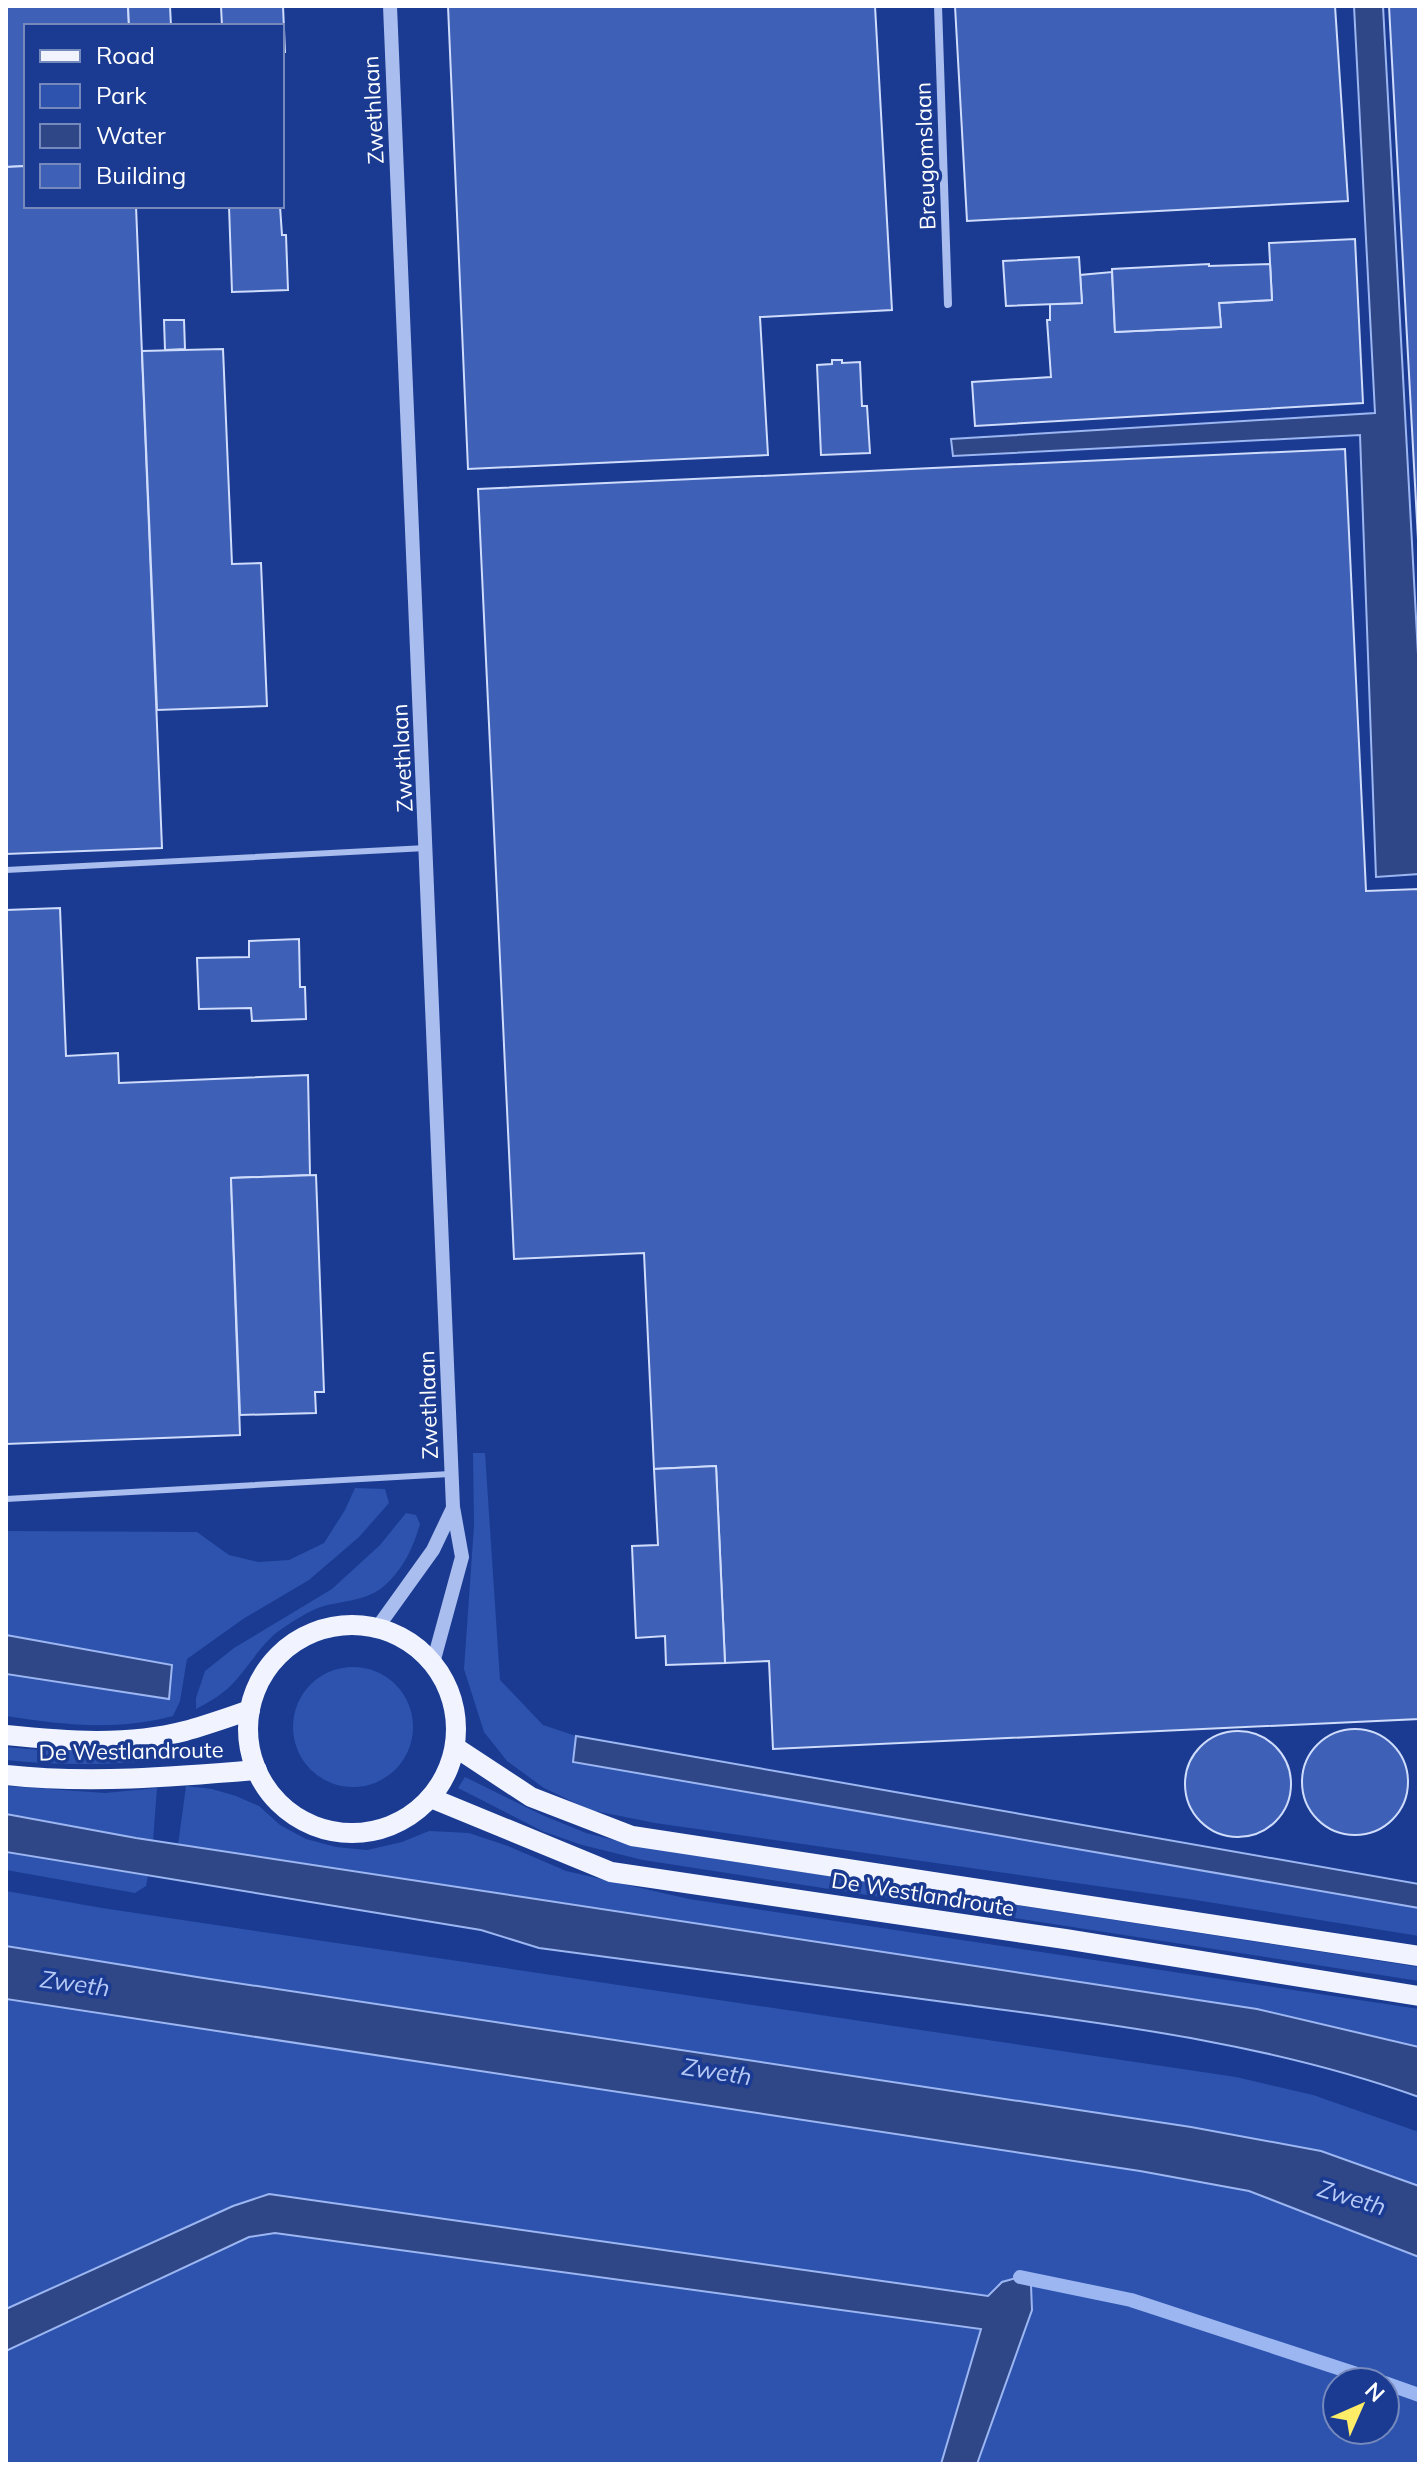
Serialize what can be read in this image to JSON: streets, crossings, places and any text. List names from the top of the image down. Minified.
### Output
{"streets":{"main road":["De Westlandroute"],"street":["Zwethlaan","Breugomslaan"]},"crossings":[["Zwethlaan","De Westlandroute"]],"water":["Zweth"],"legend":["Road","Park","Water","Building"],"north":"top right"}
